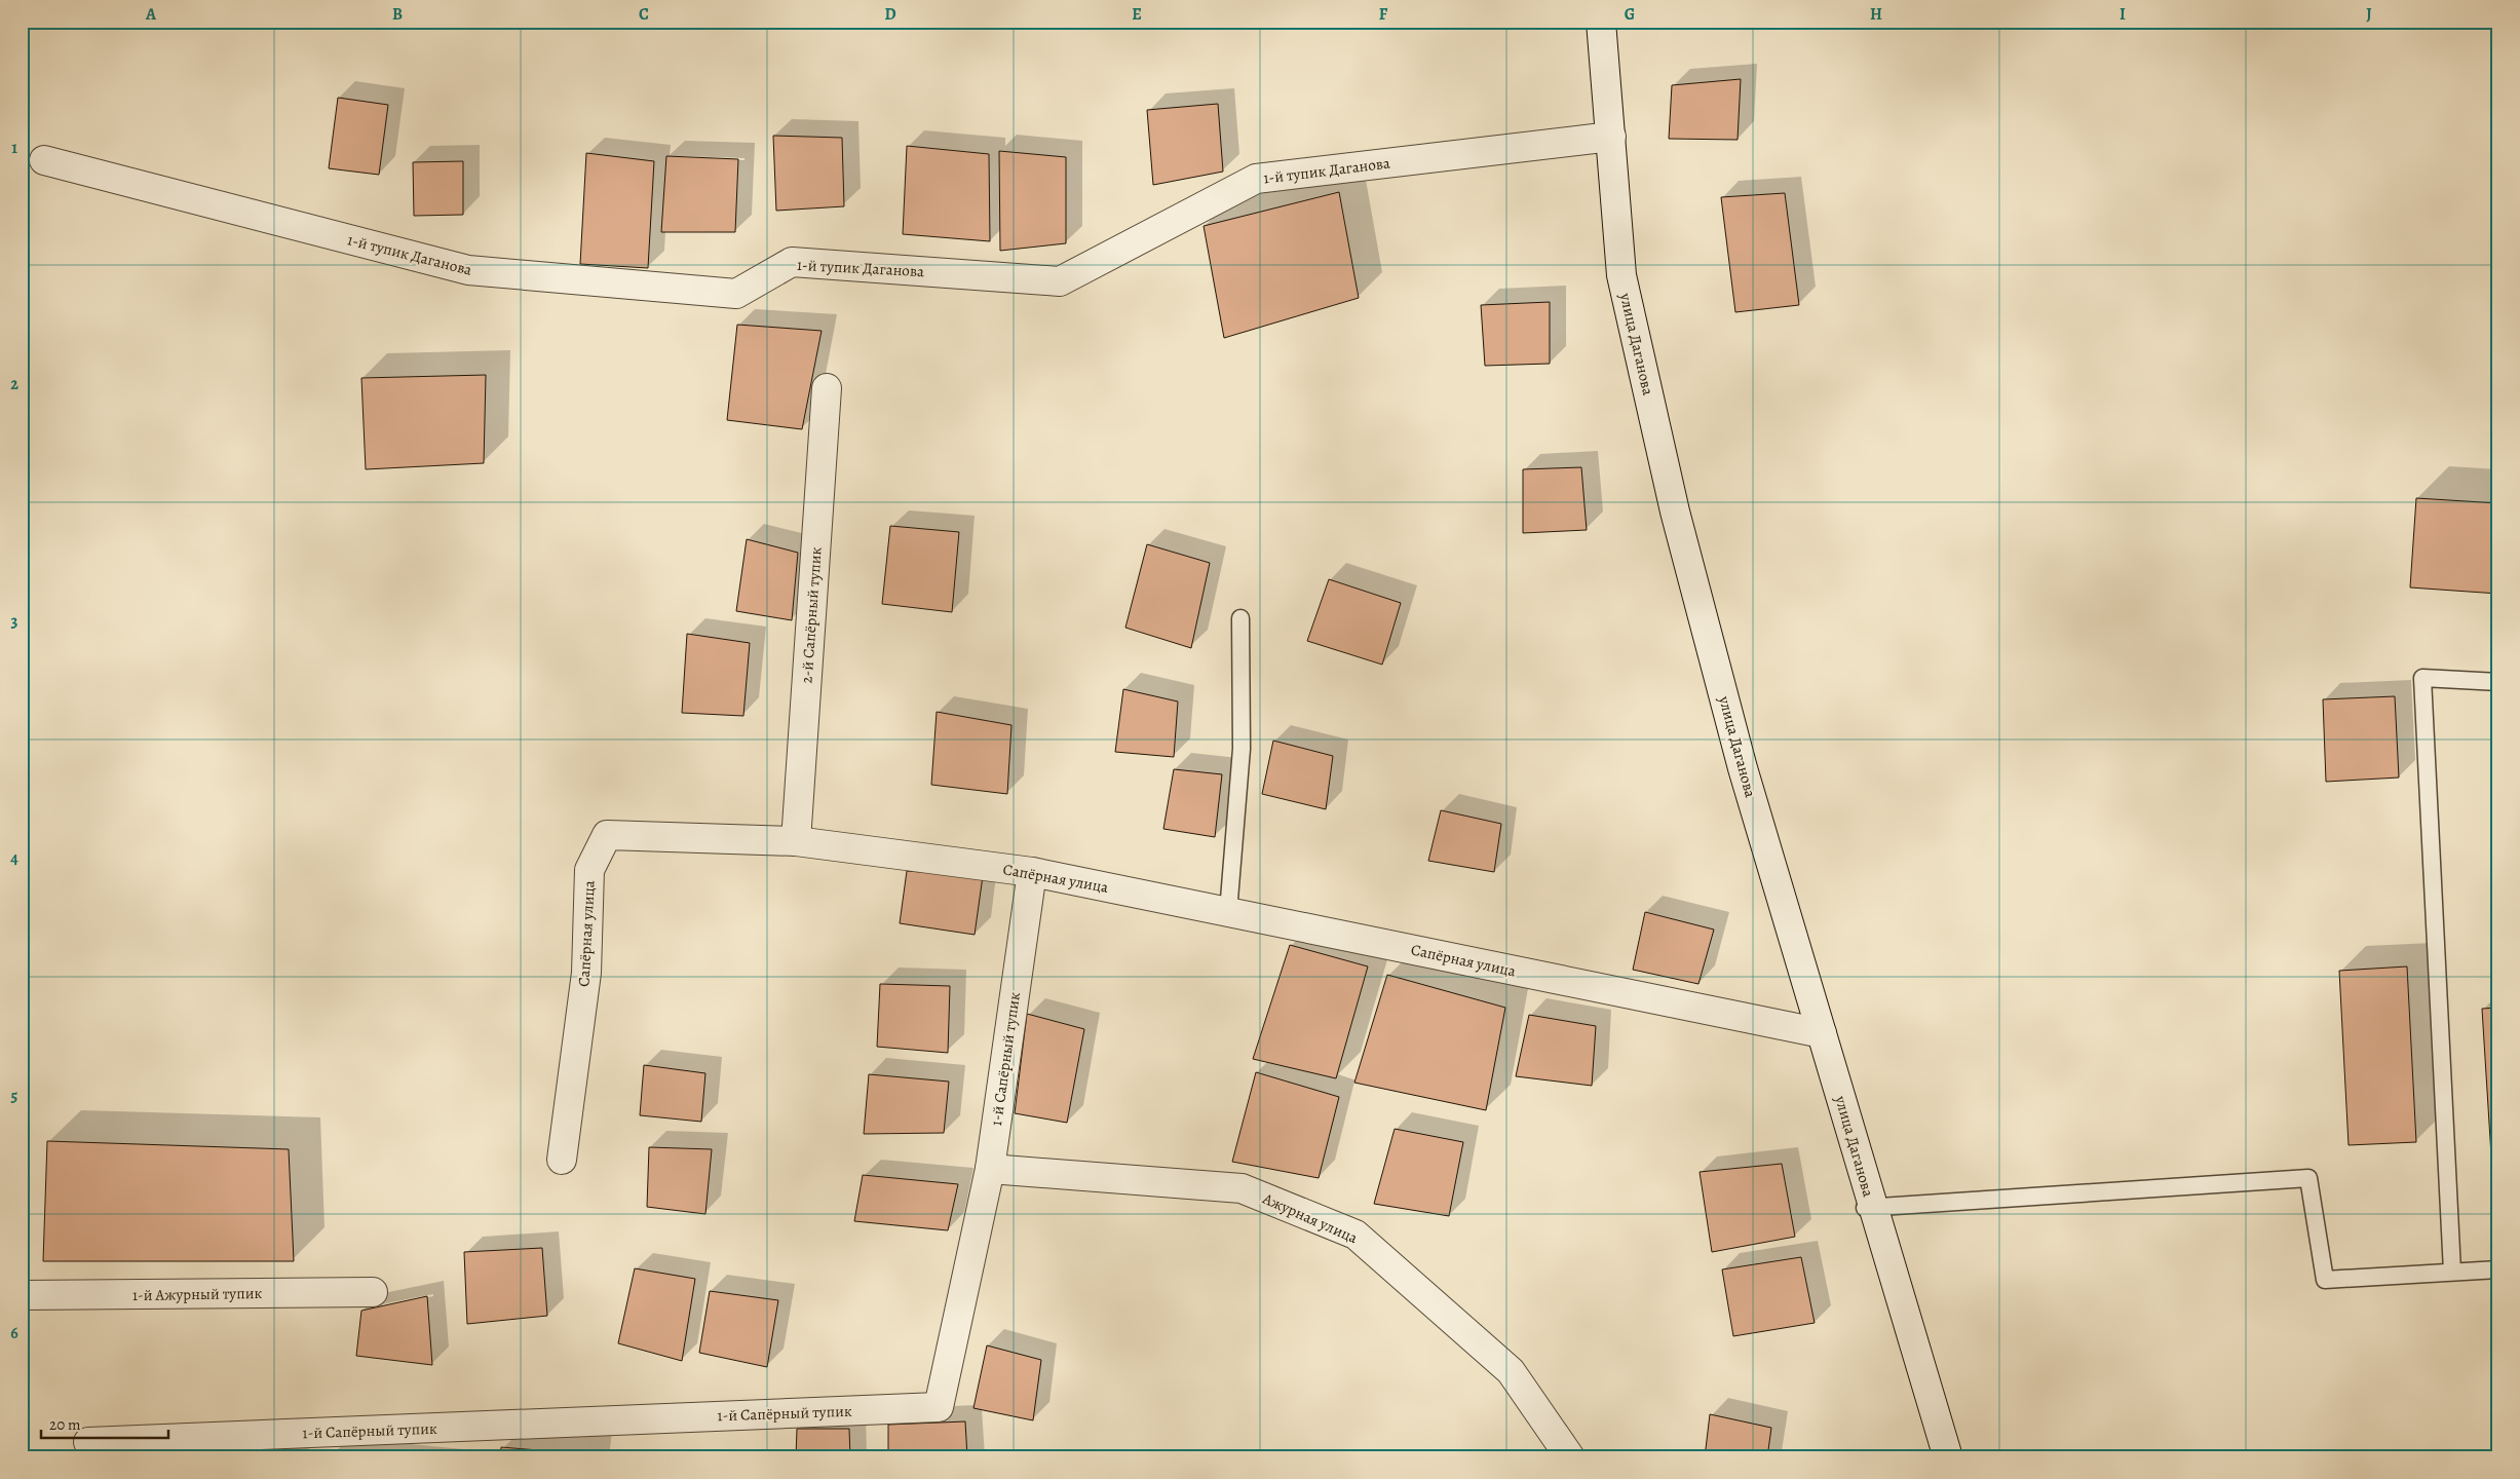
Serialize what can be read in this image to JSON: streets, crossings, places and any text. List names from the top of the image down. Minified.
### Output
{"streets":{"street":["1-й тупик Даганова","улица Даганова","2-й Сапёрный тупик","Сапёрная улица","1-й Сапёрный тупик","Ажурная улица","1-й Ажурный тупик"]},"crossings":[["1-й тупик Даганова","улица Даганова"],["улица Даганова","Сапёрная улица"],["2-й Сапёрный тупик","Сапёрная улица"],["Сапёрная улица","1-й Сапёрный тупик"],["1-й Сапёрный тупик","Ажурная улица"]],"scale_bar":"20 m","grid":{"columns":["A","B","C","D","E","F","G","H","I","J"],"rows":["1","2","3","4","5","6"]}}
